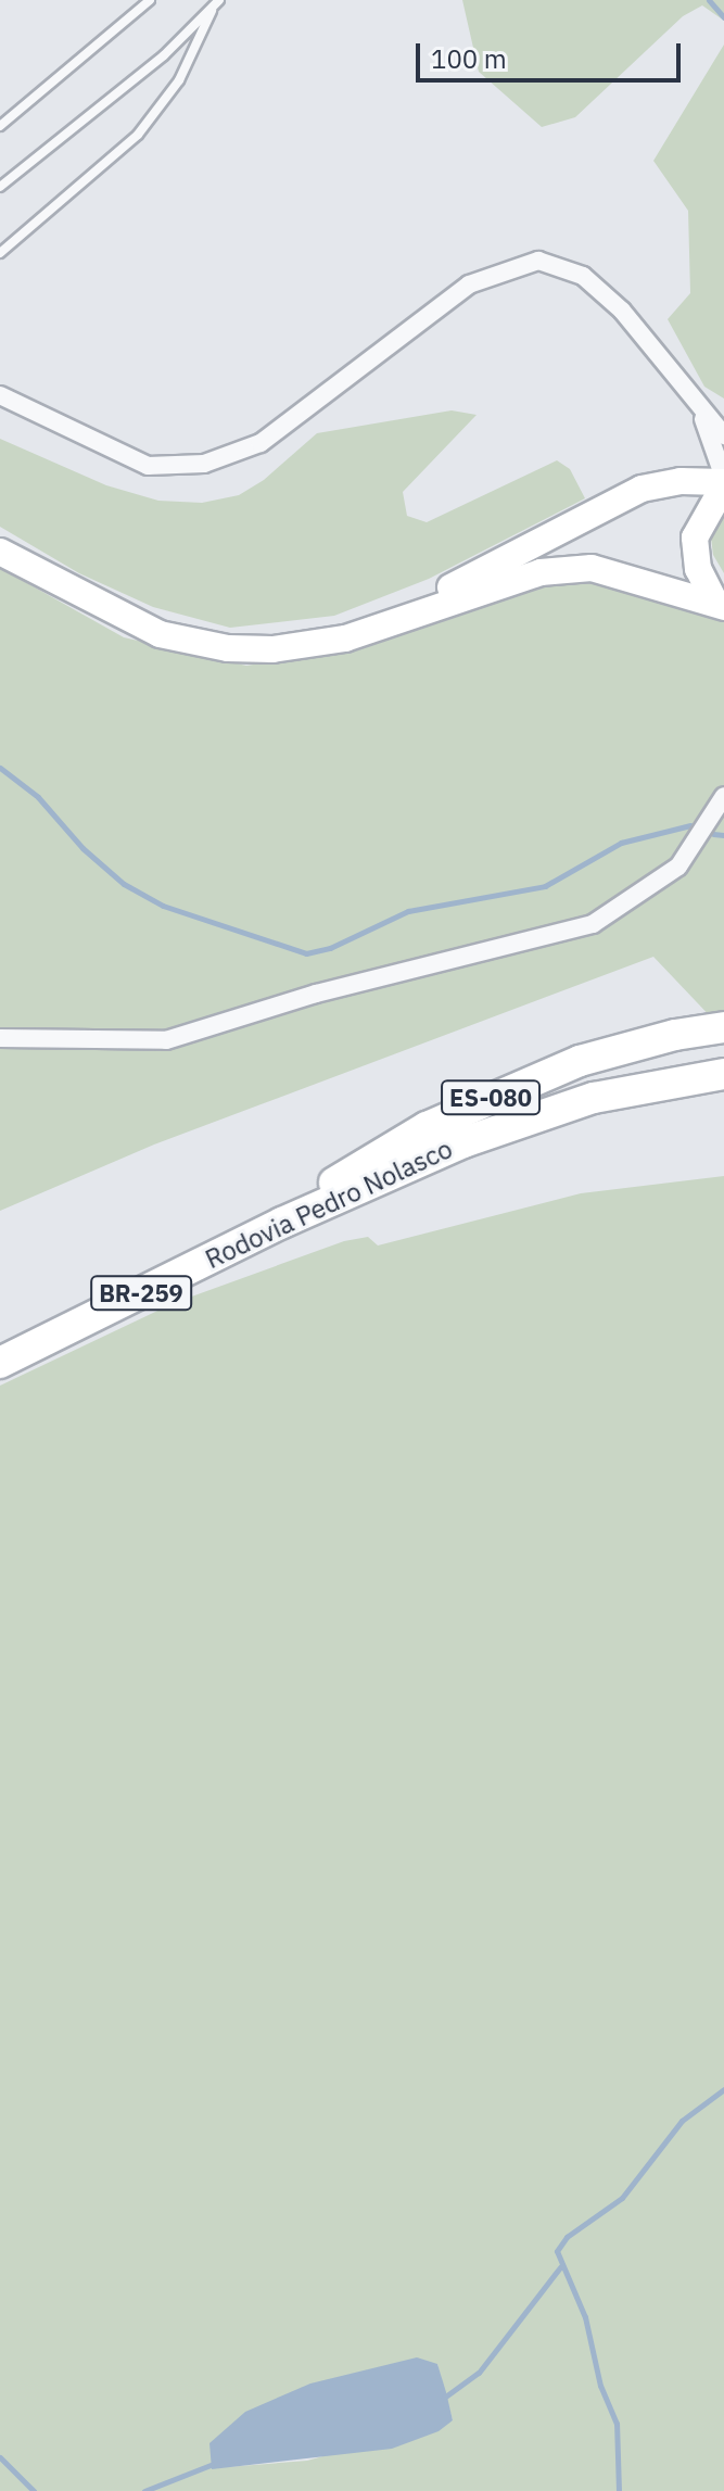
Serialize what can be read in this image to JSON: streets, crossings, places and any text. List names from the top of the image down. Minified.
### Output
{"streets":{"highway":["ES-080","Rodovia Pedro Nolasco","BR-259"]},"crossings":[["ES-080","Rodovia Pedro Nolasco"]],"scale_bar":"100 m"}
